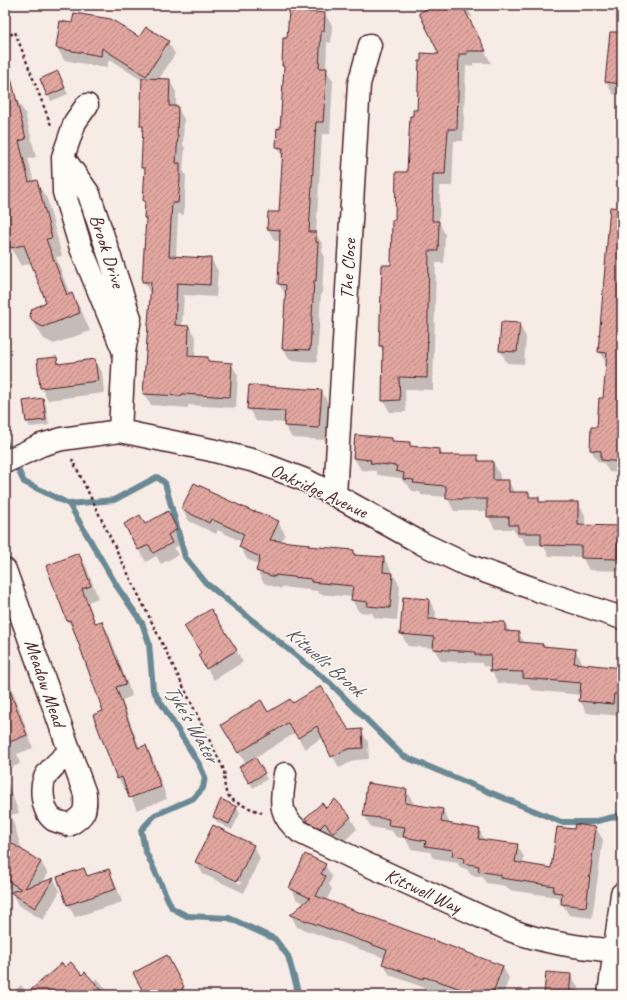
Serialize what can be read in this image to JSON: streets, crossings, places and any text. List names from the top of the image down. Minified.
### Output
{"streets":{"street":["Brook Drive","The Close","Oakridge Avenue","Meadow Mead","Kitswell Way"]},"crossings":[["Brook Drive","Oakridge Avenue"],["The Close","Oakridge Avenue"]],"water":["Kitwells Brook","Tyke's Water"]}
